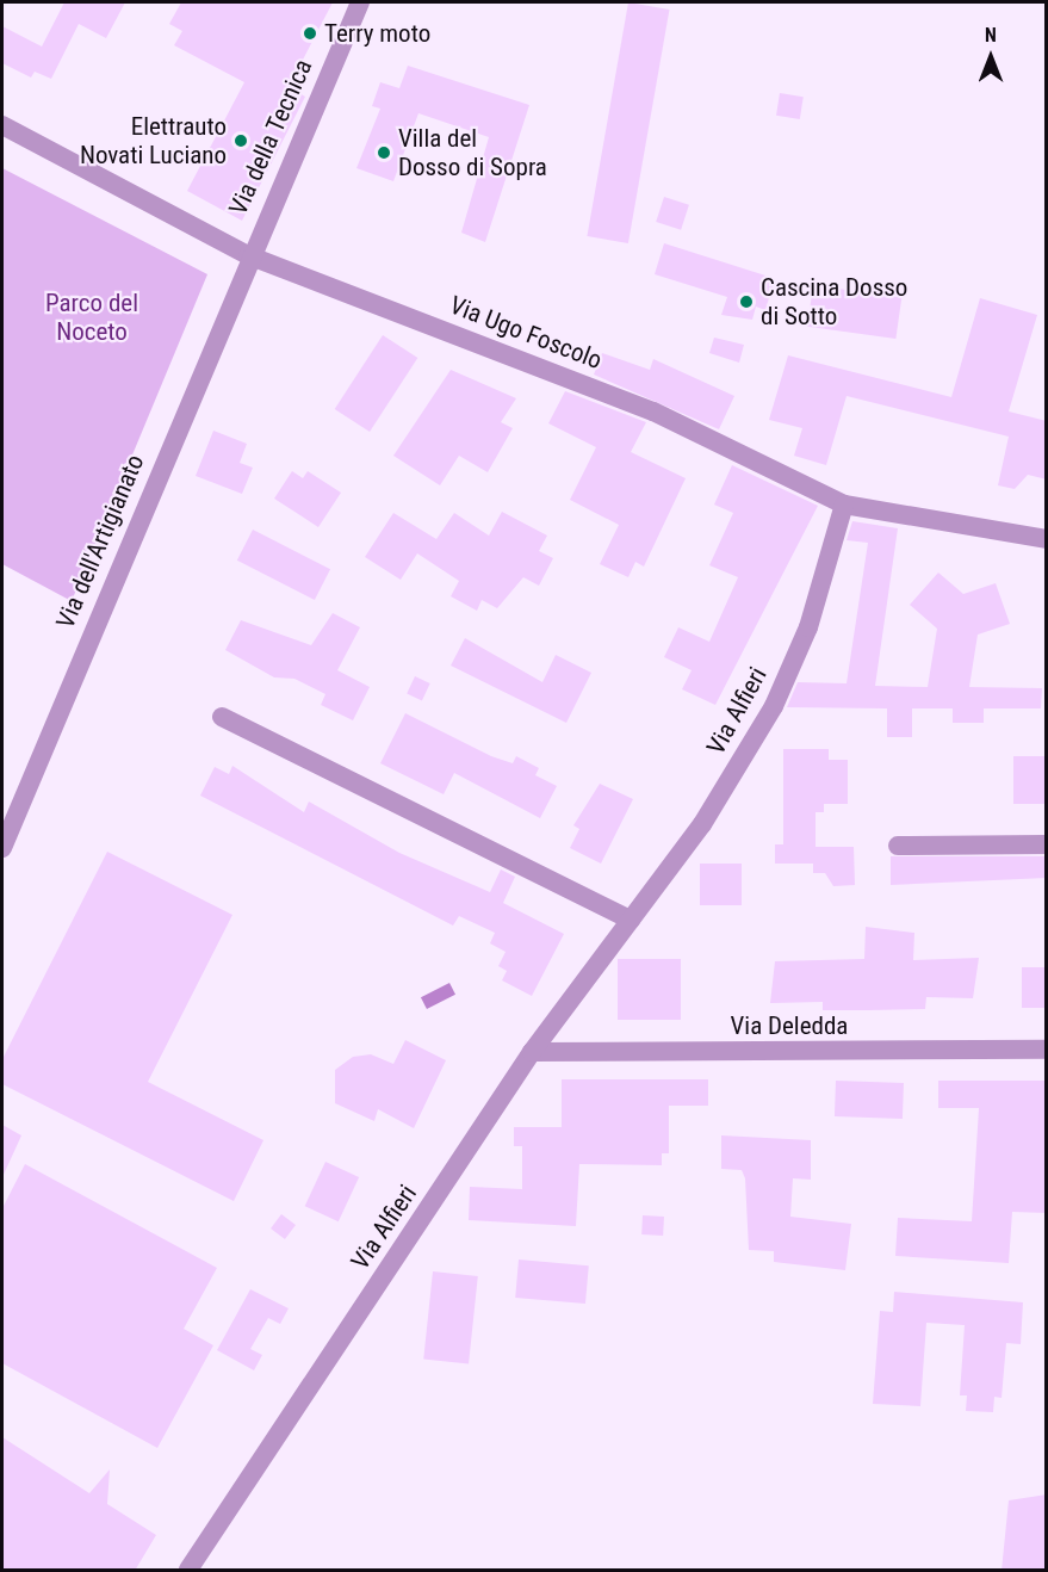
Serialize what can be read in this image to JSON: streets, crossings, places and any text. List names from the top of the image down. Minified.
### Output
{"streets":{"street":["Via della Tecnica","Via Ugo Foscolo","Via dell'Artigianato","Via Alfieri","Via Deledda"]},"crossings":[["Via della Tecnica","Via Ugo Foscolo"],["Via della Tecnica","Via dell'Artigianato"],["Via Ugo Foscolo","Via dell'Artigianato"],["Via Ugo Foscolo","Via Alfieri"],["Via Alfieri","Via Deledda"]],"parks":["Parco del Noceto"],"places":["Terry moto","Elettrauto Novati Luciano","Villa del Dosso di Sopra","Cascina Dosso di Sotto"],"north":"top"}
